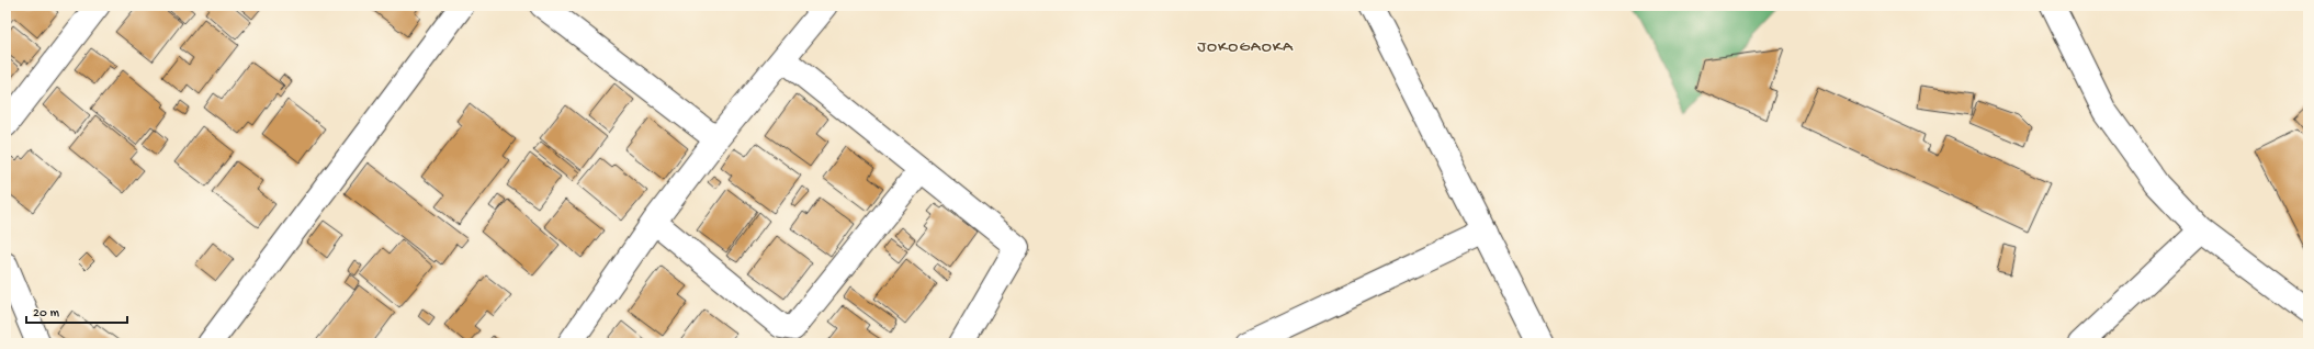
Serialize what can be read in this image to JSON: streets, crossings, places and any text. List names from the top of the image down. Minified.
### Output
{"districts":["JOKOGAOKA"],"scale_bar":"20 m"}
